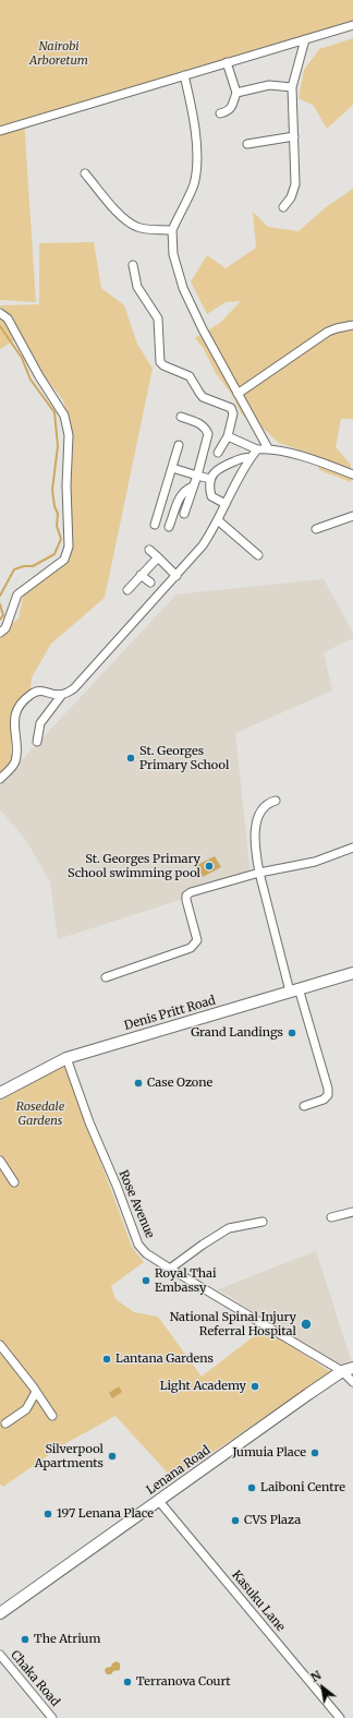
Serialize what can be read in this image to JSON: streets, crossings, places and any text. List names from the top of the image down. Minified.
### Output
{"streets":{"street":["Denis Pritt Road","Rose Avenue","Lenana Road","Kasuku Lane","Chaka Road"]},"crossings":[["Denis Pritt Road","Rose Avenue"],["Rose Avenue","Lenana Road"],["Lenana Road","Kasuku Lane"]],"parks":["Nairobi Arboretum","Rosedale Gardens"],"places":["St. Georges Primary School","St. Georges Primary School swimming pool","Grand Landings","Case Ozone","Royal Thai Embassy","National Spinal Injury Referral Hospital","Lantana Gardens","Light Academy","Jumuia Place","Silverpool Apartments","Laiboni Centre","197 Lenana Place","CVS Plaza","The Atrium","Terranova Court"],"north":"top left"}
